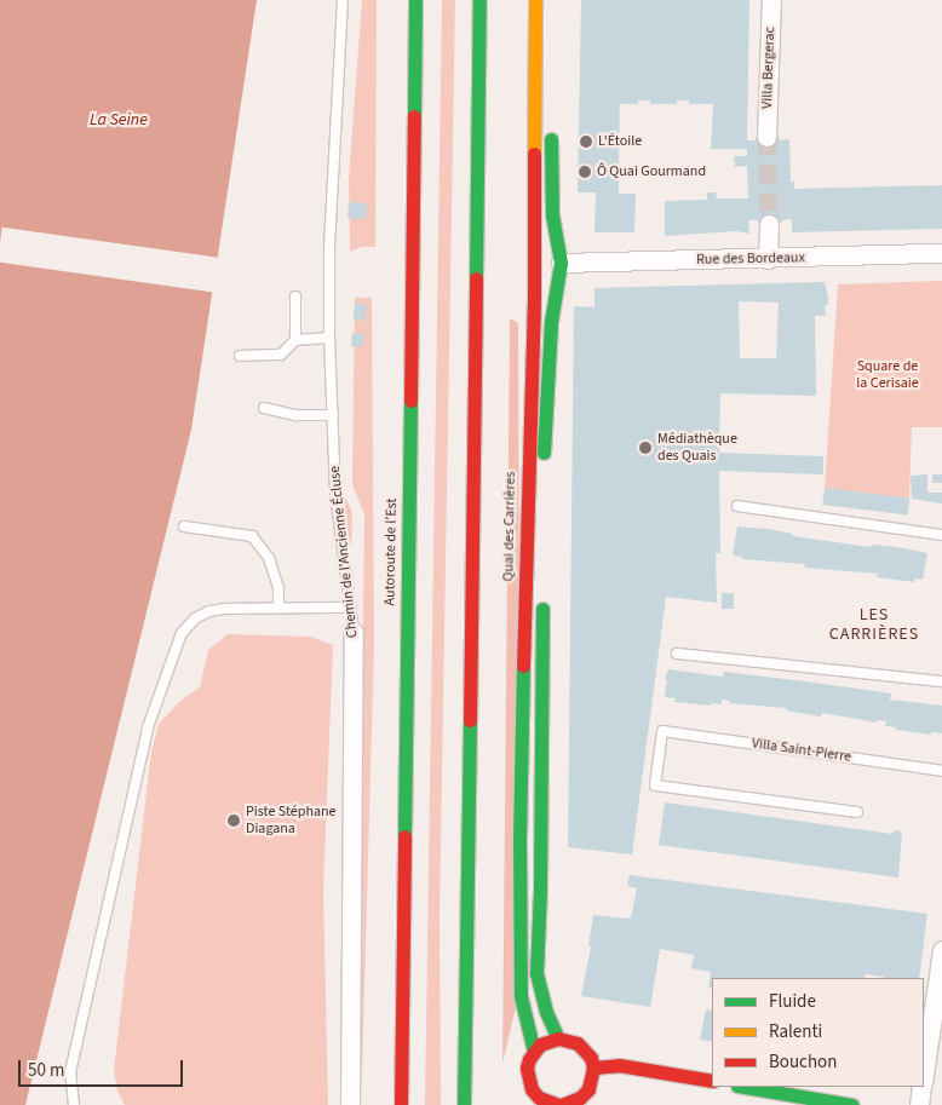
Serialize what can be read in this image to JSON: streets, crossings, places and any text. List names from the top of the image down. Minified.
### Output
{"streets":{"main road":["Quai des Carrières","Autoroute de l’Est"],"street":["Villa Bergerac","Rue des Bordeaux","Chemin de l'Ancienne Écluse"],"lane":["Villa Saint-Pierre"]},"districts":["LES CARRIÈRES"],"water":["La Seine"],"parks":["Square de la Cerisaie"],"places":["L'Étoile","Ô Quai Gourmand","Médiathèque des Quais","Piste Stéphane Diagana"],"legend":["Fluide","Ralenti","Bouchon"],"scale_bar":"50 m"}
